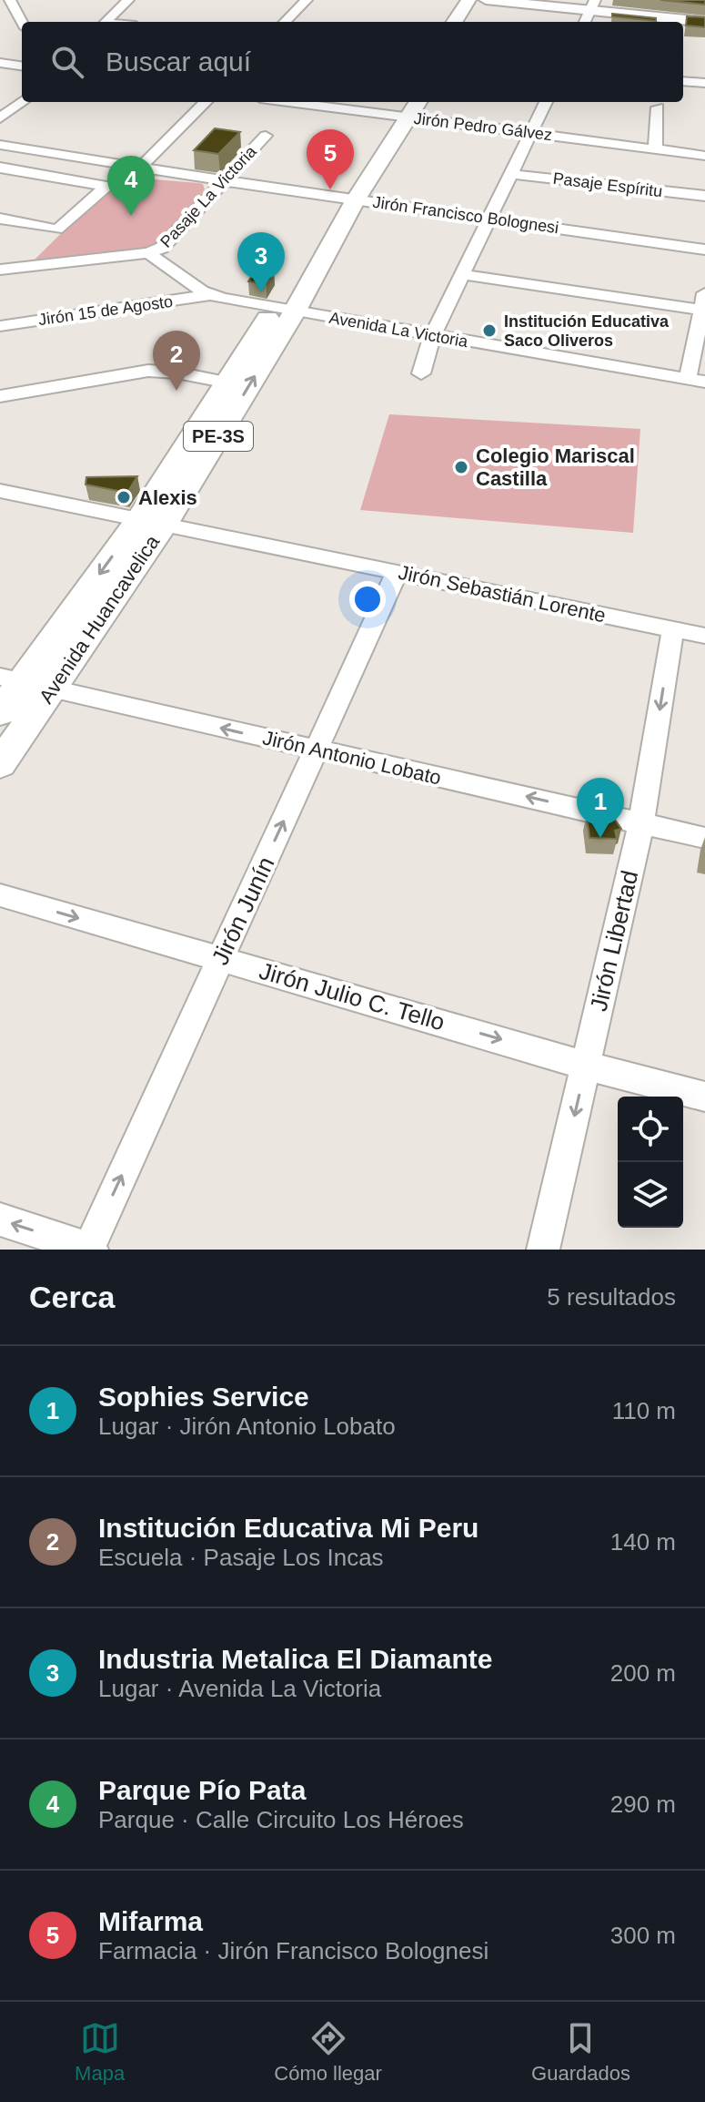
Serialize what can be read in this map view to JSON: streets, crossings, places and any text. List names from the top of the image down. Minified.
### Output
{"streets":{"highway":["PE-3S","Avenida Huancavelica"],"street":["Jirón Pedro Gálvez","Pasaje Espíritu","Pasaje La Victoria","Jirón Francisco Bolognesi","Jirón 15 de Agosto","Avenida La Victoria","Jirón Sebastián Lorente","Jirón Antonio Lobato","Jirón Junín","Jirón Libertad","Jirón Julio C. Tello"]},"crossings":[["Jirón Pedro Gálvez","Avenida Huancavelica"],["Pasaje La Victoria","Jirón Francisco Bolognesi"],["Pasaje La Victoria","Avenida La Victoria"],["Jirón Francisco Bolognesi","Avenida Huancavelica"],["Jirón 15 de Agosto","Avenida La Victoria"],["Avenida La Victoria","Avenida Huancavelica"],["Jirón Sebastián Lorente","Avenida Huancavelica"],["Jirón Sebastián Lorente","Jirón Junín"],["Jirón Sebastián Lorente","Jirón Libertad"],["Avenida Huancavelica","Jirón Antonio Lobato"],["Jirón Antonio Lobato","Jirón Junín"],["Jirón Antonio Lobato","Jirón Libertad"],["Jirón Junín","Jirón Julio C. Tello"],["Jirón Libertad","Jirón Julio C. Tello"]],"one_way":["Jirón Antonio Lobato","Jirón Junín","Jirón Libertad","Jirón Julio C. Tello"],"places":["Institución Educativa Saco Oliveros","Colegio Mariscal Castilla","Alexis"],"page":{"search":"Buscar aquí","pins":["5","4","3","2","1"],"heading":["Cerca","5 resultados"],"list":[{"mark":"1","name":"Sophies Service","note":"Lugar · Jirón Antonio Lobato","value":"110 m"},{"mark":"2","name":"Institución Educativa Mi Peru","note":"Escuela · Pasaje Los Incas","value":"140 m"},{"mark":"3","name":"Industria Metalica El Diamante","note":"Lugar · Avenida La Victoria","value":"200 m"},{"mark":"4","name":"Parque Pío Pata","note":"Parque · Calle Circuito Los Héroes","value":"290 m"},{"mark":"5","name":"Mifarma","note":"Farmacia · Jirón Francisco Bolognesi","value":"300 m"}],"nav":["Mapa","Cómo llegar","Guardados"]}}
